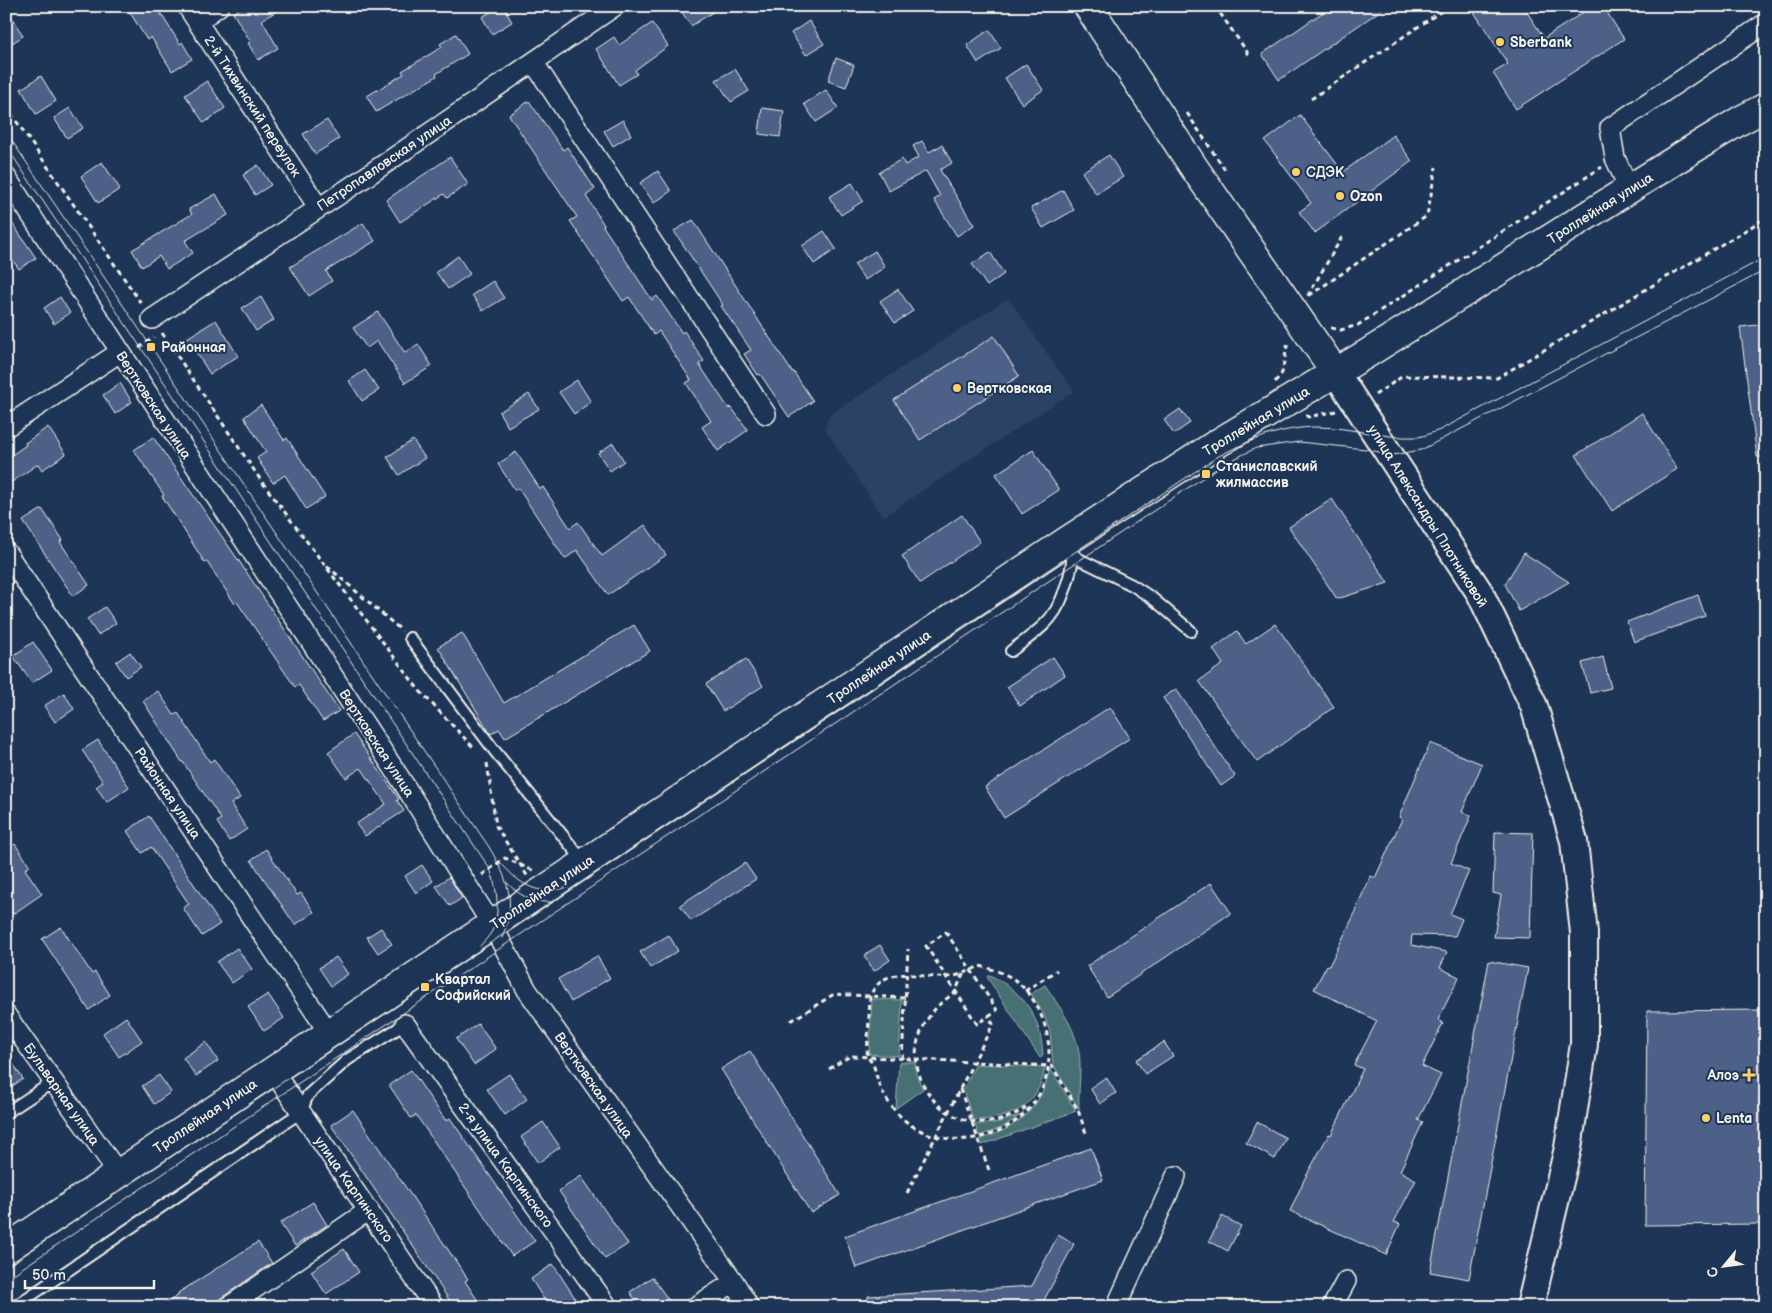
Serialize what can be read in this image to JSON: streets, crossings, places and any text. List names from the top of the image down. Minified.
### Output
{"streets":{"main road":["Троллейная улица","улица Александры Плотниковой"],"street":["2-й Тихвинский переулок","Петропавловская улица","Вертковская улица","Районная улица","Бульварная улица","2-я улица Карпинского","улица Карпинского"]},"crossings":[["2-й Тихвинский переулок","Петропавловская улица"],["Троллейная улица","Вертковская улица"],["Троллейная улица","улица Александры Плотниковой"],["Троллейная улица","Районная улица"],["Троллейная улица","Бульварная улица"],["Троллейная улица","улица Карпинского"]],"places":{"other":["Sberbank","СДЭК","Ozon","Вертковская","Lenta"],"transit":["Районная","Станиславский жилмассив","Квартал Софийский"],"health":["Алоэ"]},"scale_bar":"50 m","north":"bottom left"}
